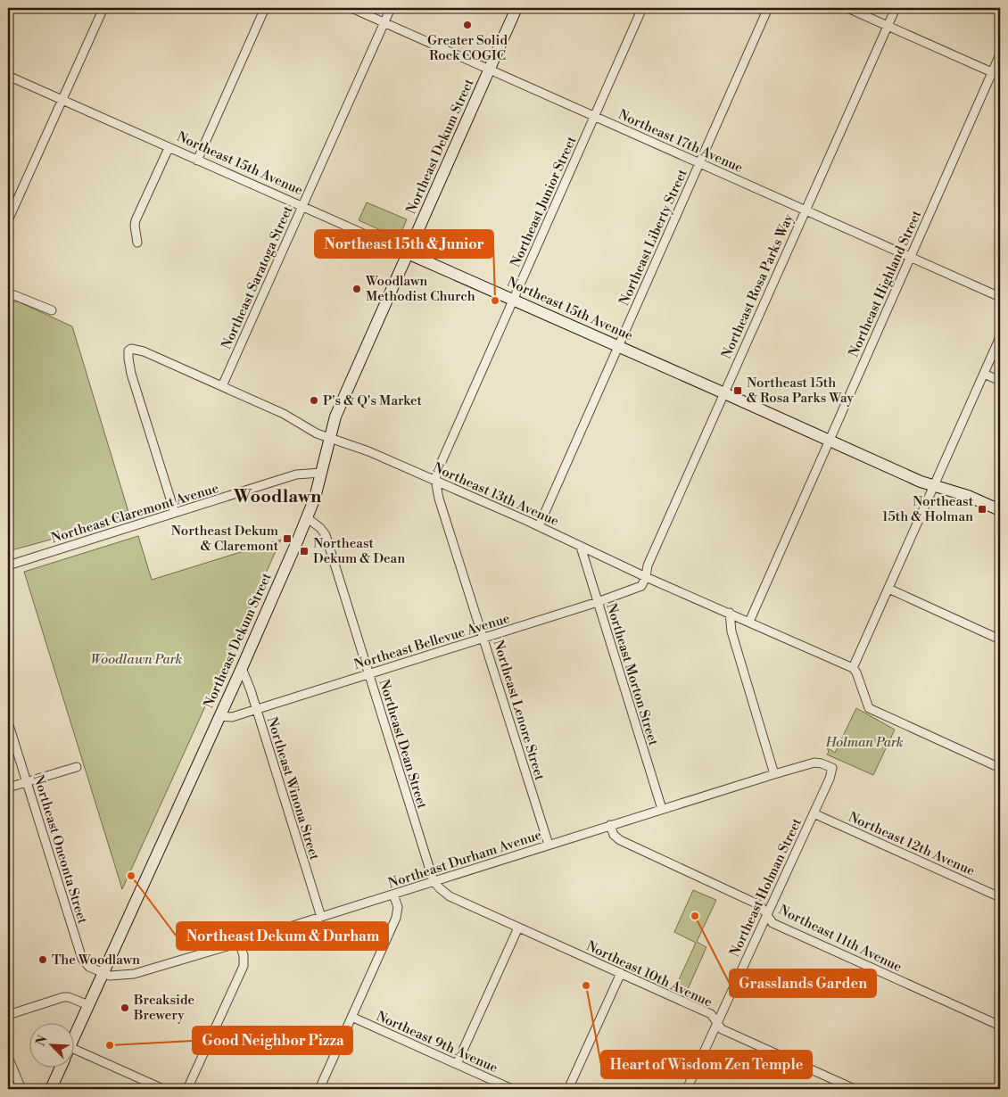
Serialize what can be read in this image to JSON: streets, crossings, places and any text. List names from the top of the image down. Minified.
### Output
{"streets":{"street":["Northeast 17th Avenue","Northeast Dekum Street","Northeast 15th Avenue","Northeast Junior Street","Northeast Liberty Street","Northeast Saratoga Street","Northeast Highland Street","Northeast Rosa Parks Way","Northeast 13th Avenue","Northeast Claremont Avenue","Northeast Bellevue Avenue","Northeast Morton Street","Northeast Lenore Street","Northeast Dean Street","Northeast Winona Street","Northeast 12th Avenue","Northeast Oneonta Street","Northeast Durham Avenue","Northeast Holman Street","Northeast 11th Avenue","Northeast 10th Avenue","Northeast 9th Avenue"]},"crossings":[["Northeast 17th Avenue","Northeast Dekum Street"],["Northeast 17th Avenue","Northeast Junior Street"],["Northeast 17th Avenue","Northeast Liberty Street"],["Northeast 17th Avenue","Northeast Saratoga Street"],["Northeast 17th Avenue","Northeast Highland Street"],["Northeast 17th Avenue","Northeast Rosa Parks Way"],["Northeast Dekum Street","Northeast 15th Avenue"],["Northeast Dekum Street","Northeast 13th Avenue"],["Northeast Dekum Street","Northeast Claremont Avenue"],["Northeast Dekum Street","Northeast Bellevue Avenue"],["Northeast Dekum Street","Northeast Dean Street"],["Northeast Dekum Street","Northeast Winona Street"],["Northeast Dekum Street","Northeast Oneonta Street"],["Northeast Dekum Street","Northeast Durham Avenue"],["Northeast 15th Avenue","Northeast Junior Street"],["Northeast 15th Avenue","Northeast Liberty Street"],["Northeast 15th Avenue","Northeast Saratoga Street"],["Northeast 15th Avenue","Northeast Highland Street"],["Northeast 15th Avenue","Northeast Rosa Parks Way"],["Northeast Junior Street","Northeast 13th Avenue"],["Northeast Junior Street","Northeast Lenore Street"],["Northeast Liberty Street","Northeast 13th Avenue"],["Northeast Saratoga Street","Northeast 13th Avenue"],["Northeast Highland Street","Northeast 13th Avenue"],["Northeast Rosa Parks Way","Northeast 13th Avenue"],["Northeast Rosa Parks Way","Northeast Bellevue Avenue"],["Northeast 13th Avenue","Northeast Claremont Avenue"],["Northeast 13th Avenue","Northeast Bellevue Avenue"],["Northeast 13th Avenue","Northeast Morton Street"],["Northeast 13th Avenue","Northeast Lenore Street"],["Northeast Bellevue Avenue","Northeast Morton Street"],["Northeast Bellevue Avenue","Northeast Lenore Street"],["Northeast Bellevue Avenue","Northeast Dean Street"],["Northeast Bellevue Avenue","Northeast Winona Street"],["Northeast Morton Street","Northeast Durham Avenue"],["Northeast Lenore Street","Northeast Durham Avenue"],["Northeast Dean Street","Northeast Durham Avenue"],["Northeast Dean Street","Northeast 10th Avenue"],["Northeast Winona Street","Northeast Durham Avenue"],["Northeast 12th Avenue","Northeast Holman Street"],["Northeast Oneonta Street","Northeast Durham Avenue"],["Northeast Durham Avenue","Northeast Holman Street"],["Northeast Durham Avenue","Northeast 11th Avenue"],["Northeast Durham Avenue","Northeast 10th Avenue"],["Northeast Holman Street","Northeast 11th Avenue"],["Northeast Holman Street","Northeast 10th Avenue"]],"districts":["Woodlawn"],"parks":["Woodlawn Park","Holman Park"],"places":{"other":["Greater Solid Rock COGIC","Woodlawn Methodist Church","Northeast 15th & Junior","P's & Q's Market","Northeast Dekum & Durham","Grasslands Garden","The Woodlawn","Heart of Wisdom Zen Temple","Breakside Brewery","Good Neighbor Pizza"],"transit":["Northeast 15th & Rosa Parks Way","Northeast 15th & Holman","Northeast Dekum & Claremont","Northeast Dekum & Dean"]},"north":"top left"}
